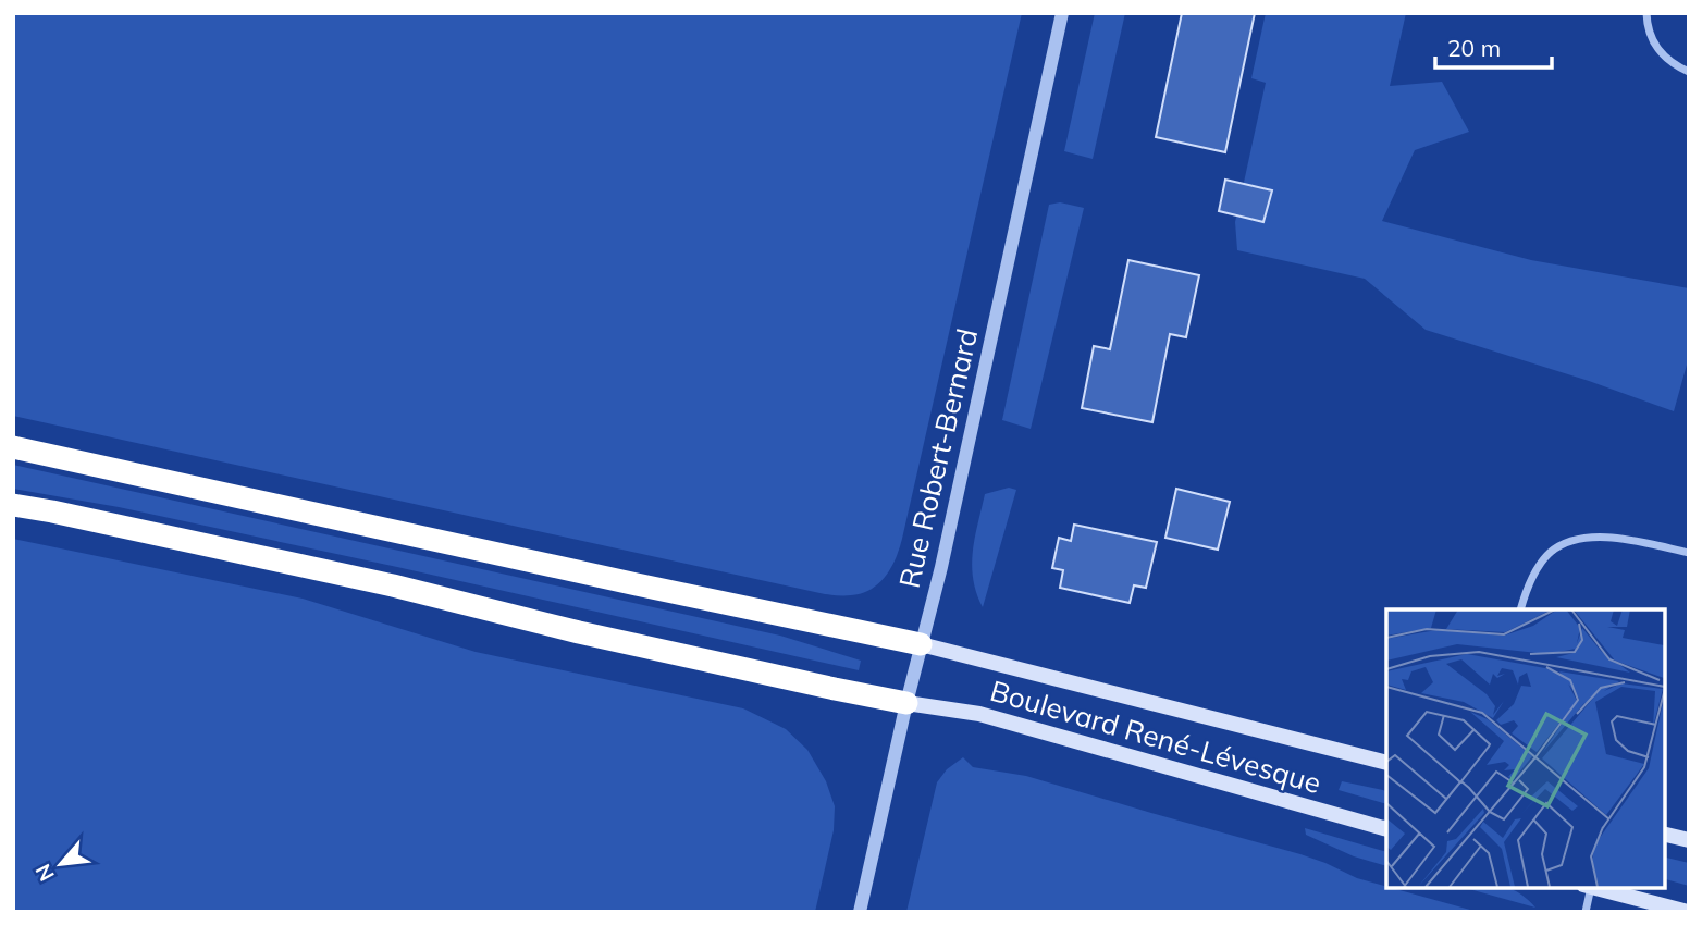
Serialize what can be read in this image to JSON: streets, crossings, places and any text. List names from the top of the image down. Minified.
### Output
{"streets":{"main road":["Boulevard René-Lévesque"],"street":["Rue Robert-Bernard"]},"crossings":[["Rue Robert-Bernard","Boulevard René-Lévesque"]],"scale_bar":"20 m","north":"bottom left"}
